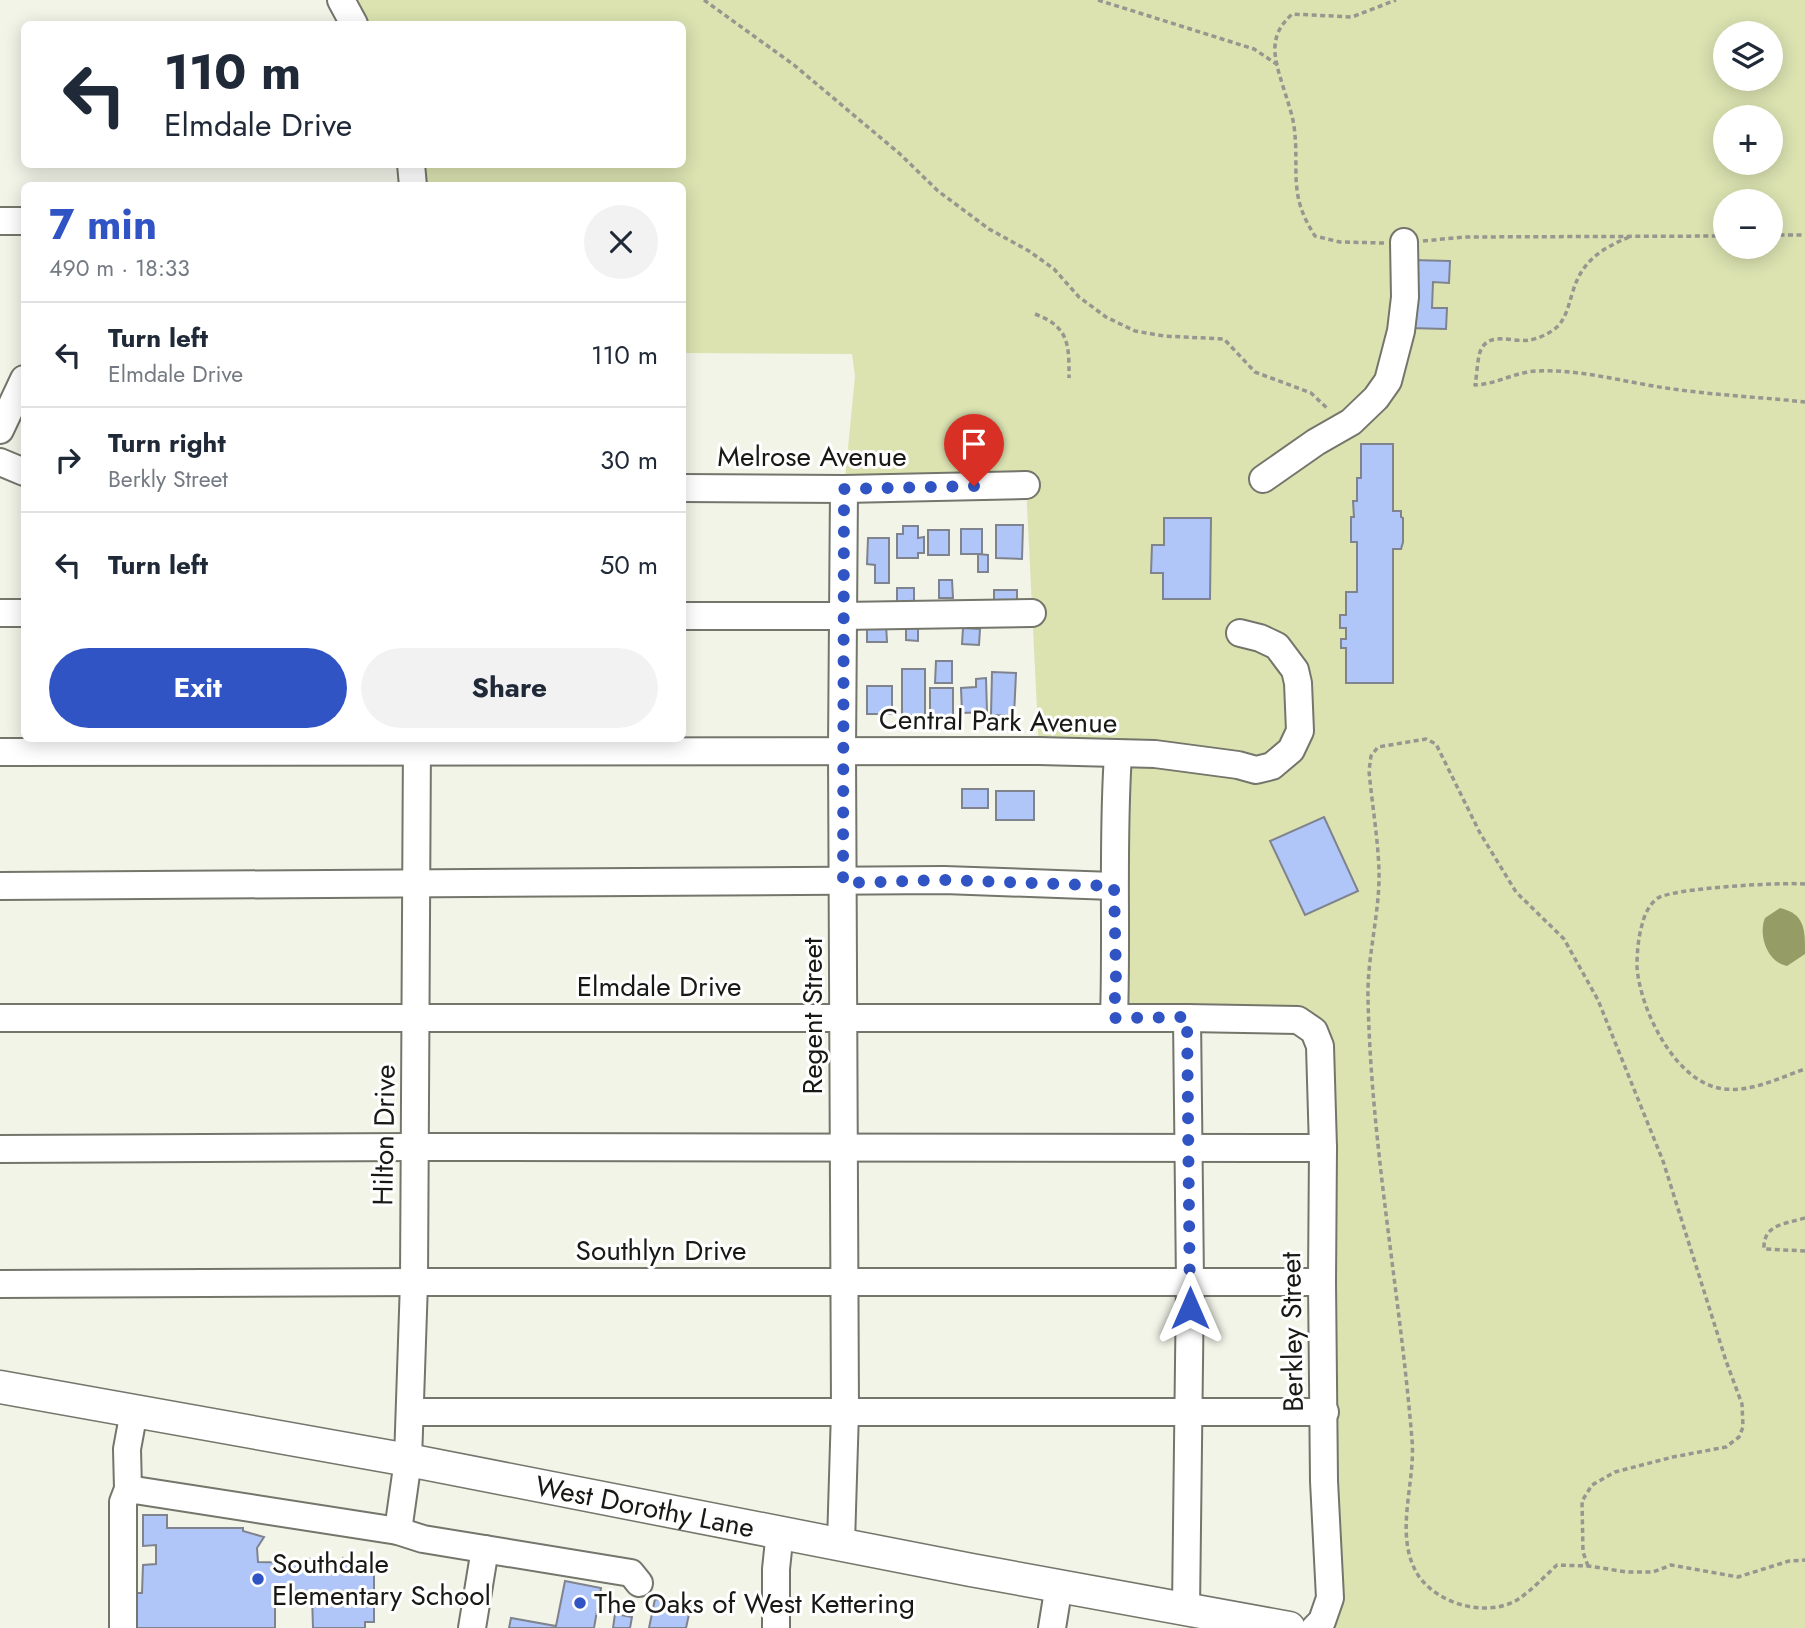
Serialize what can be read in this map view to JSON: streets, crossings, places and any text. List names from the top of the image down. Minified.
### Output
{"streets":{"main road":["West Dorothy Lane"],"street":["Melrose Avenue","Central Park Avenue","Elmdale Drive","Regent Street","Hilton Drive","Southlyn Drive","Berkley Street"]},"crossings":[["Melrose Avenue","Regent Street"],["Central Park Avenue","Regent Street"],["Central Park Avenue","Hilton Drive"],["Elmdale Drive","Regent Street"],["Elmdale Drive","Hilton Drive"],["Elmdale Drive","Berkley Street"],["Regent Street","Southlyn Drive"],["Regent Street","West Dorothy Lane"],["Hilton Drive","Southlyn Drive"],["Hilton Drive","West Dorothy Lane"],["Southlyn Drive","Berkley Street"]],"places":["Southdale Elementary School","The Oaks of West Kettering"],"page":{"map_buttons":["+","−"],"turn":["110 m","Elmdale Drive"],"heading":["7 min","490 m · 18:33"],"list":[{"name":"Turn left","note":"Elmdale Drive","value":"110 m"},{"name":"Turn right","note":"Berkly Street","value":"30 m"},{"name":"Turn left","value":"50 m"}],"buttons":["Exit","Share"]}}
